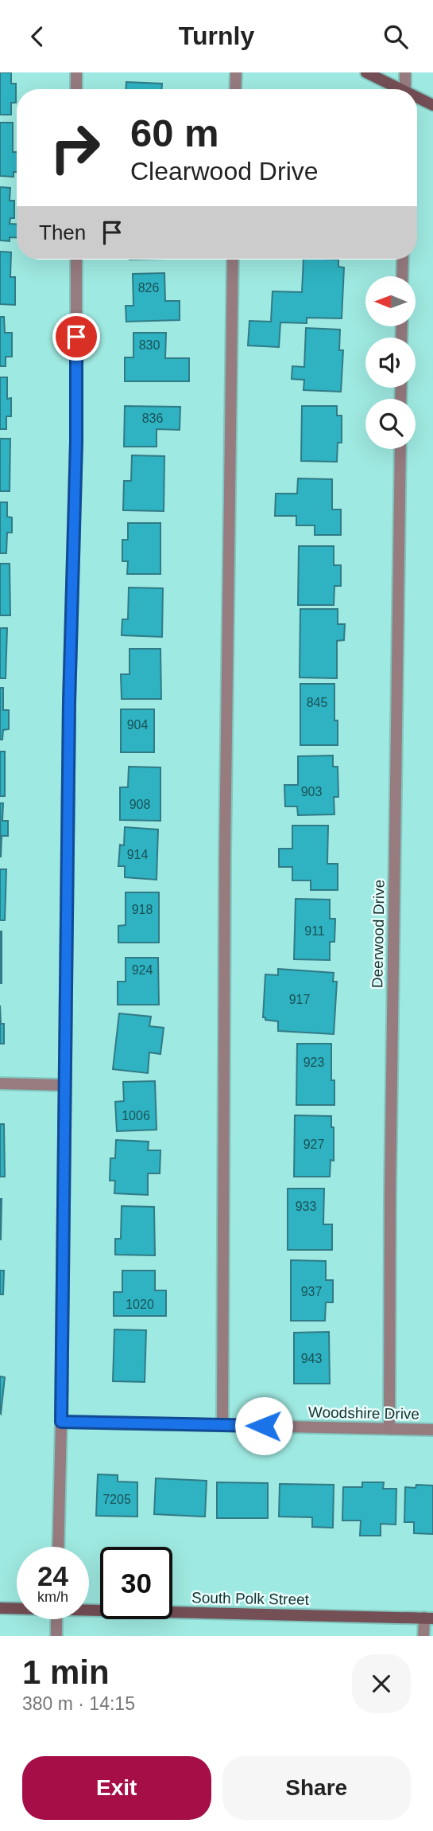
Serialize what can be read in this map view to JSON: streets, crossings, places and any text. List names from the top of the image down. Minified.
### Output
{"streets":{"main road":["South Polk Street"],"street":["Deerwood Drive","Woodshire Drive"]},"crossings":[["Deerwood Drive","Woodshire Drive"]],"house_numbers":["826","830","836","845","904","903","908","914","918","911","924","917","923","1006","927","933","937","1020","943","7205"],"north":"left","page":{"header":"Turnly","turn":["60 m","Clearwood Drive"],"then":"Then","speed":"24 km/h","limit":"30","heading":["1 min","380 m · 14:15"],"buttons":["Exit","Share"]}}
